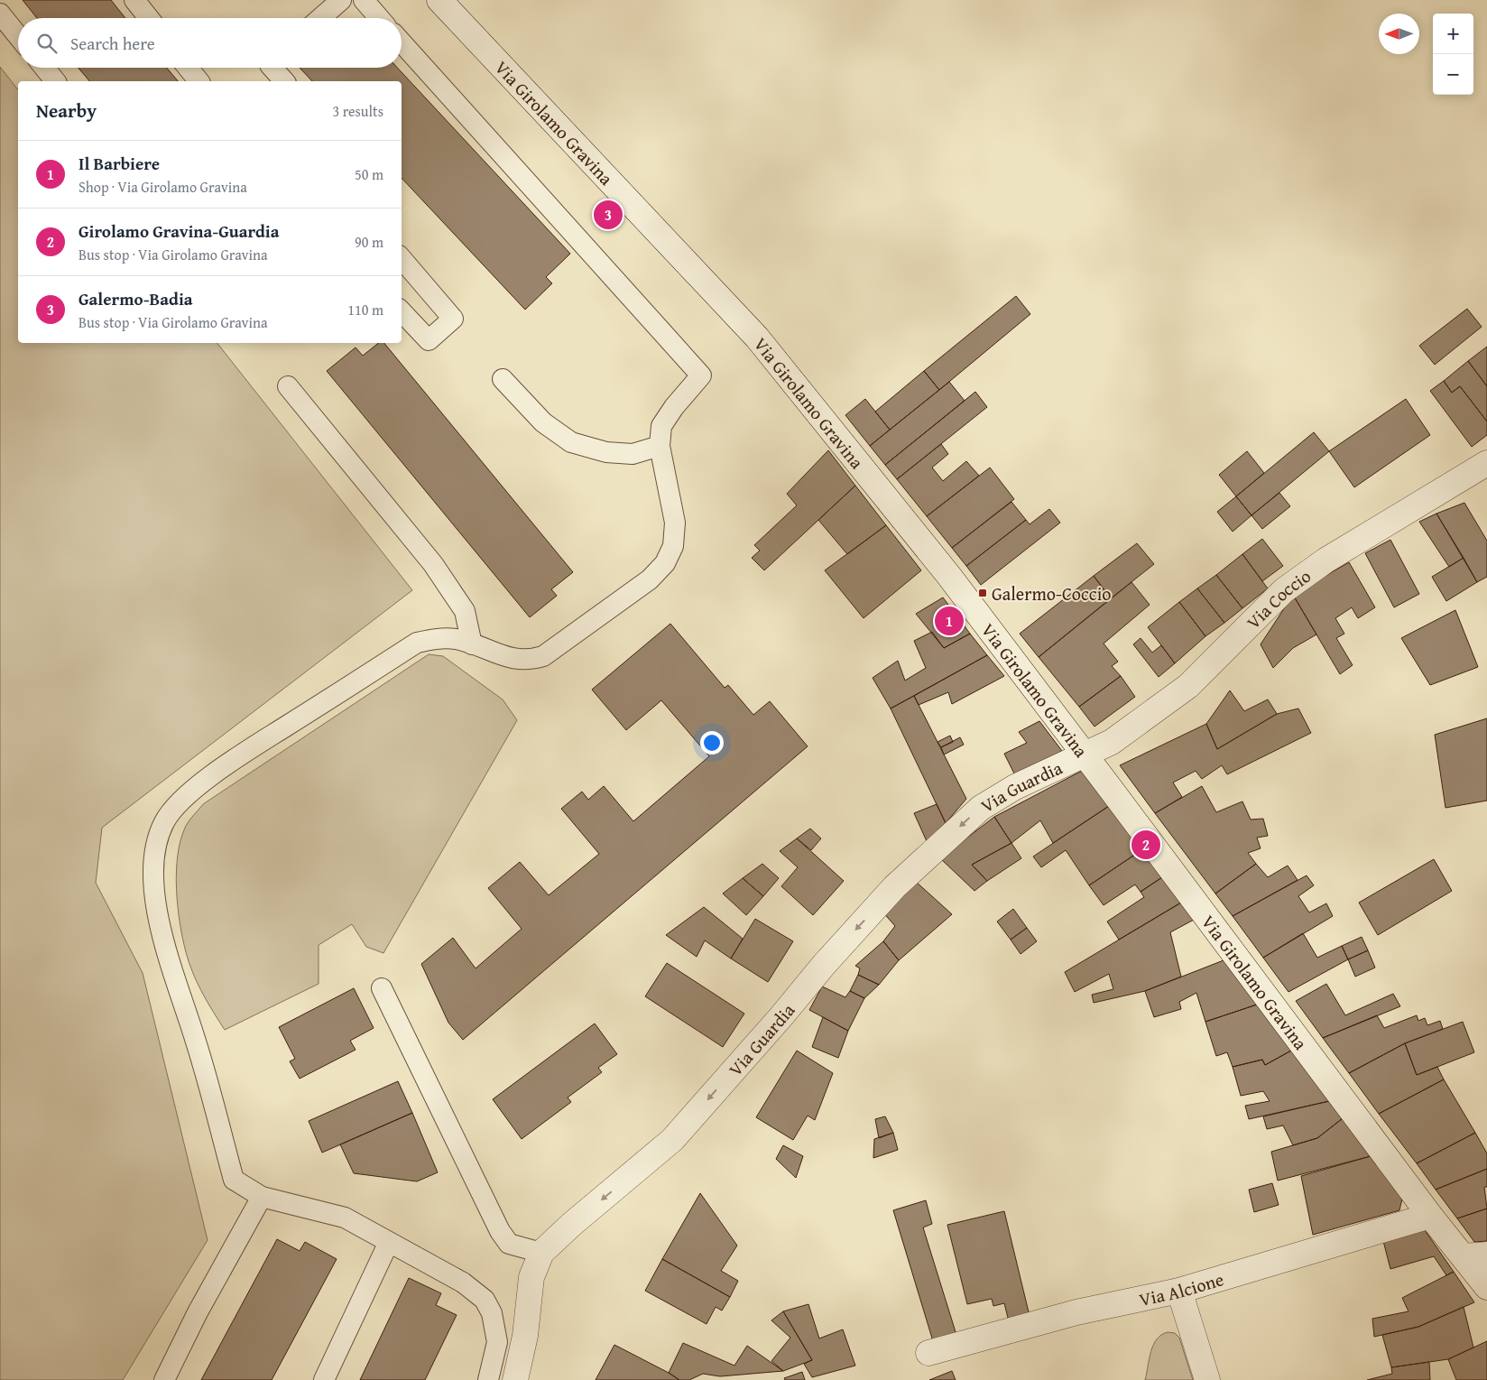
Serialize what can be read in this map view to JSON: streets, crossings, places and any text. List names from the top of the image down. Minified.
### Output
{"streets":{"street":["Via Girolamo Gravina","Via Coccio","Via Guardia","Via Alcione"]},"crossings":[["Via Girolamo Gravina","Via Coccio"],["Via Girolamo Gravina","Via Guardia"],["Via Girolamo Gravina","Via Alcione"],["Via Coccio","Via Guardia"]],"one_way":["Via Guardia"],"places":{"transit":["Galermo-Coccio"]},"north":"left","page":{"map_buttons":["+","−"],"search":"Search here","heading":["Nearby","3 results"],"list":[{"mark":"1","name":"Il Barbiere","note":"Shop · Via Girolamo Gravina","value":"50 m"},{"mark":"2","name":"Girolamo Gravina-Guardia","note":"Bus stop · Via Girolamo Gravina","value":"90 m"},{"mark":"3","name":"Galermo-Badia","note":"Bus stop · Via Girolamo Gravina","value":"110 m"}],"pins":["3","1","2"]}}
